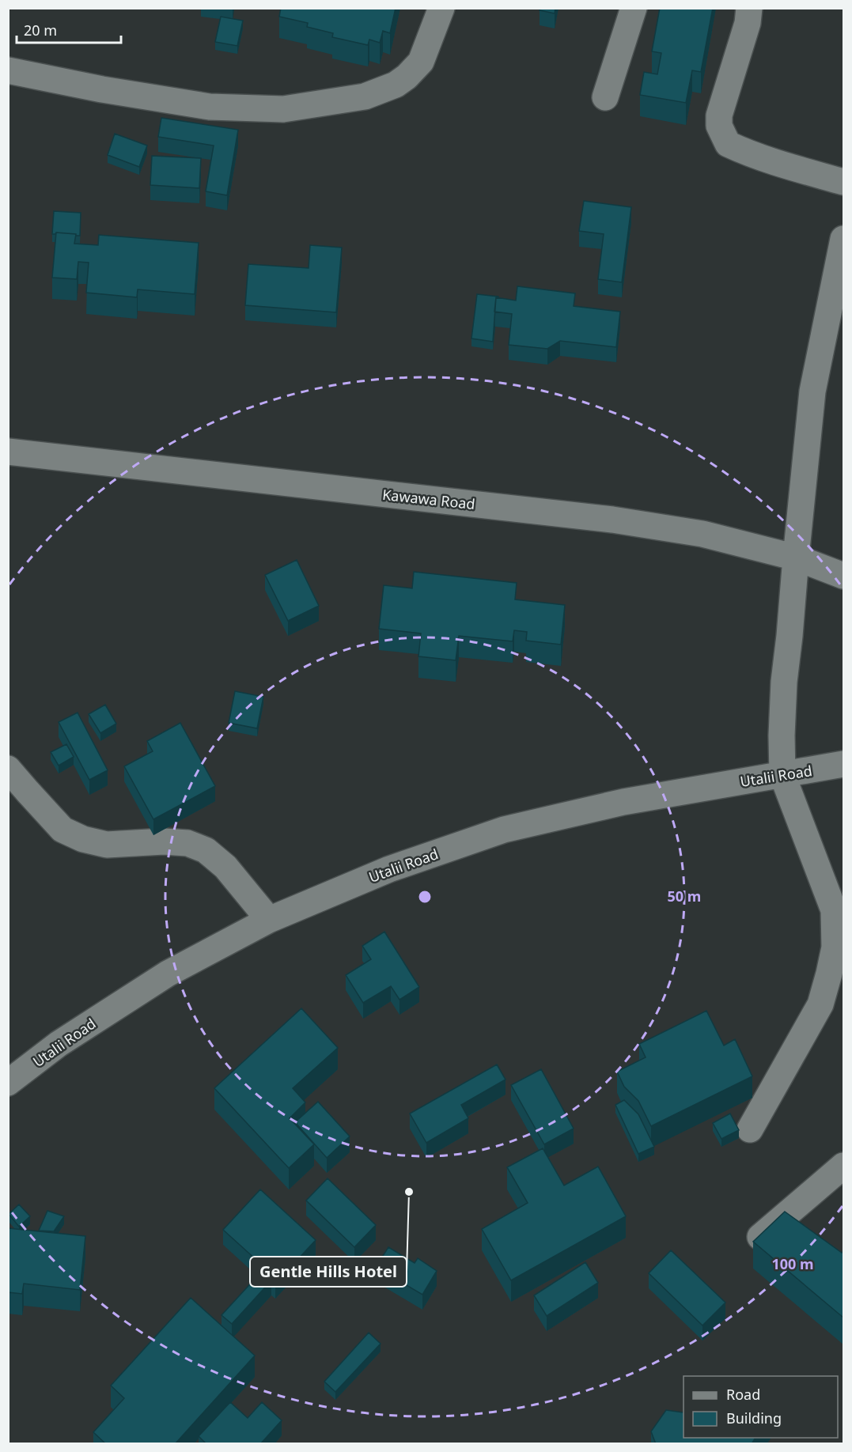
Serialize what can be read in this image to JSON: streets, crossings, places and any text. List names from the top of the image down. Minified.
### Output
{"streets":{"street":["Kawawa Road","Utalii Road"]},"places":["Gentle Hills Hotel"],"legend":["Road","Building"],"scale_bar":"20 m","rings":["50 m","100 m"]}
